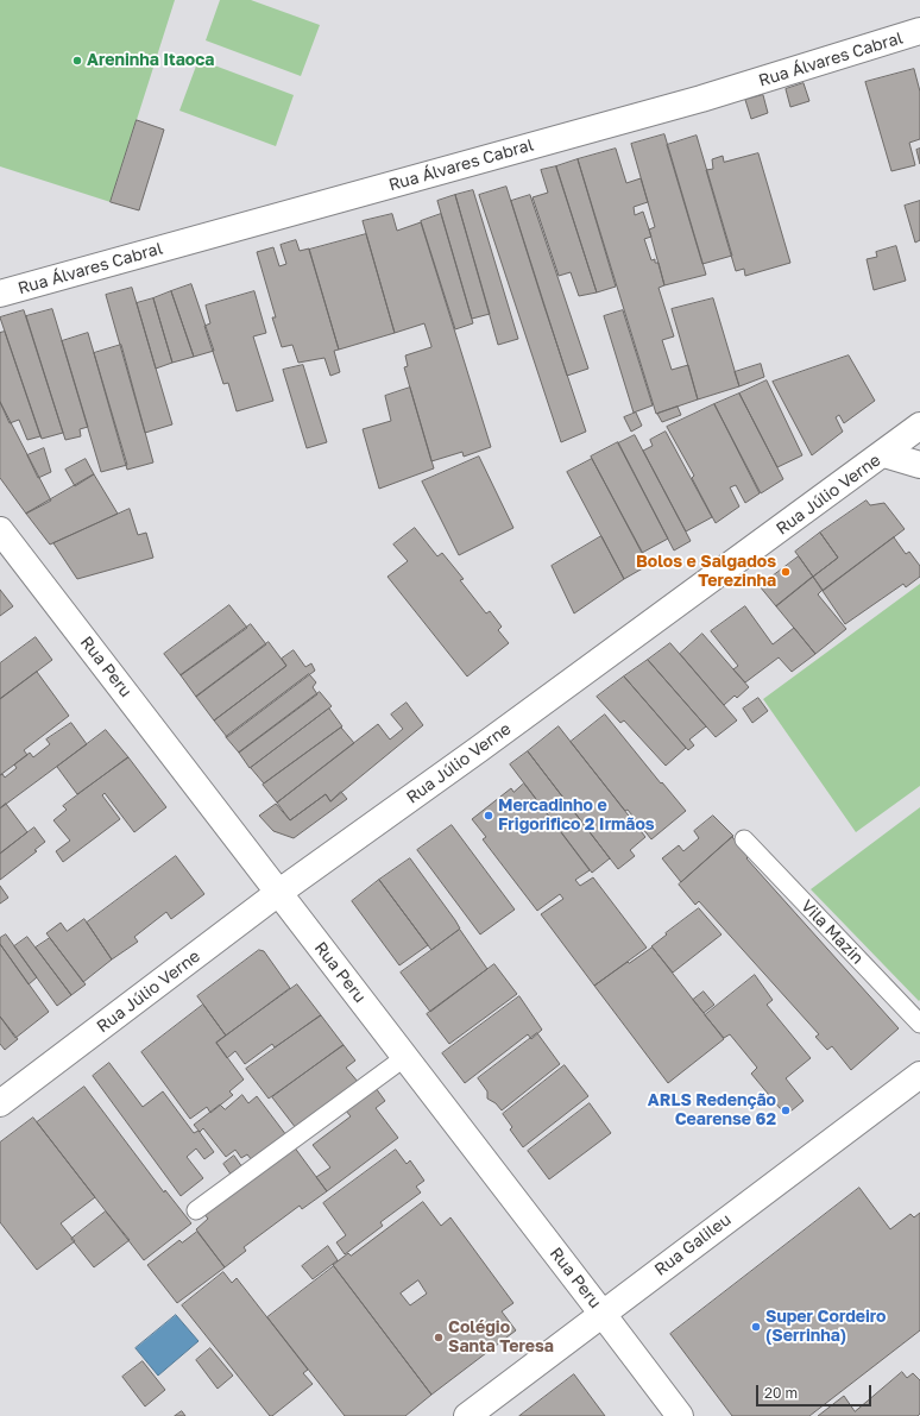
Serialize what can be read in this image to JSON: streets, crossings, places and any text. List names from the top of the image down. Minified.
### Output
{"streets":{"street":["Rua Álvares Cabral","Rua Júlio Verne","Rua Peru","Rua Galileu"],"lane":["Vila Mazin"]},"crossings":[["Rua Júlio Verne","Rua Peru"],["Rua Peru","Rua Galileu"]],"places":["Areninha Itaoca","Bolos e Salgados Terezinha","Mercadinho e Frigorifico 2 Irmãos","ARLS Redenção Cearense 62","Super Cordeiro (Serrinha)","Colégio Santa Teresa"],"scale_bar":"20 m"}
